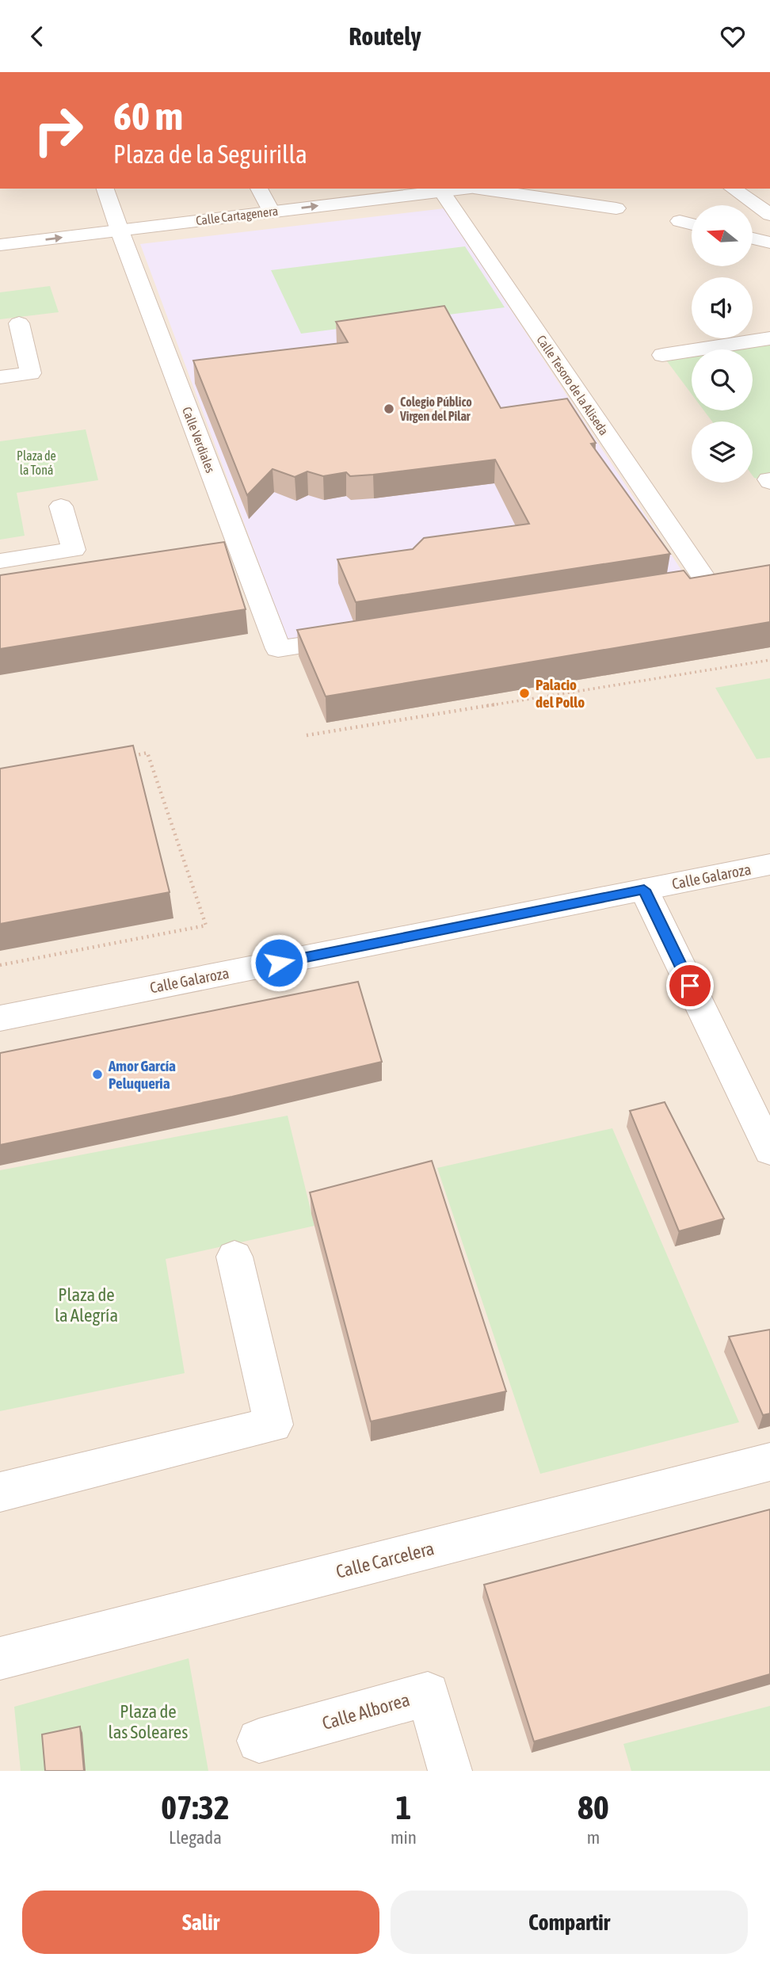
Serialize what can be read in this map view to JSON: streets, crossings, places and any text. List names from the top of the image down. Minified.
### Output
{"streets":{"street":["Calle Cartagenera","Calle Tesoro de la Aliseda","Calle Verdiales","Calle Galaroza","Calle Carcelera","Calle Alborea"]},"crossings":[["Calle Cartagenera","Calle Tesoro de la Aliseda"],["Calle Cartagenera","Calle Verdiales"]],"one_way":["Calle Cartagenera"],"parks":["Plaza de la Toná","Plaza de la Alegría","Plaza de las Soleares"],"places":["Colegio Público Virgen del Pilar","Palacio del Pollo","Amor García Peluqueria"],"north":"left","page":{"header":"Routely","turn":["60 m","Plaza de la Seguirilla"],"eta":["07:32","Llegada","1","min","80","m"],"buttons":["Salir","Compartir"]}}
